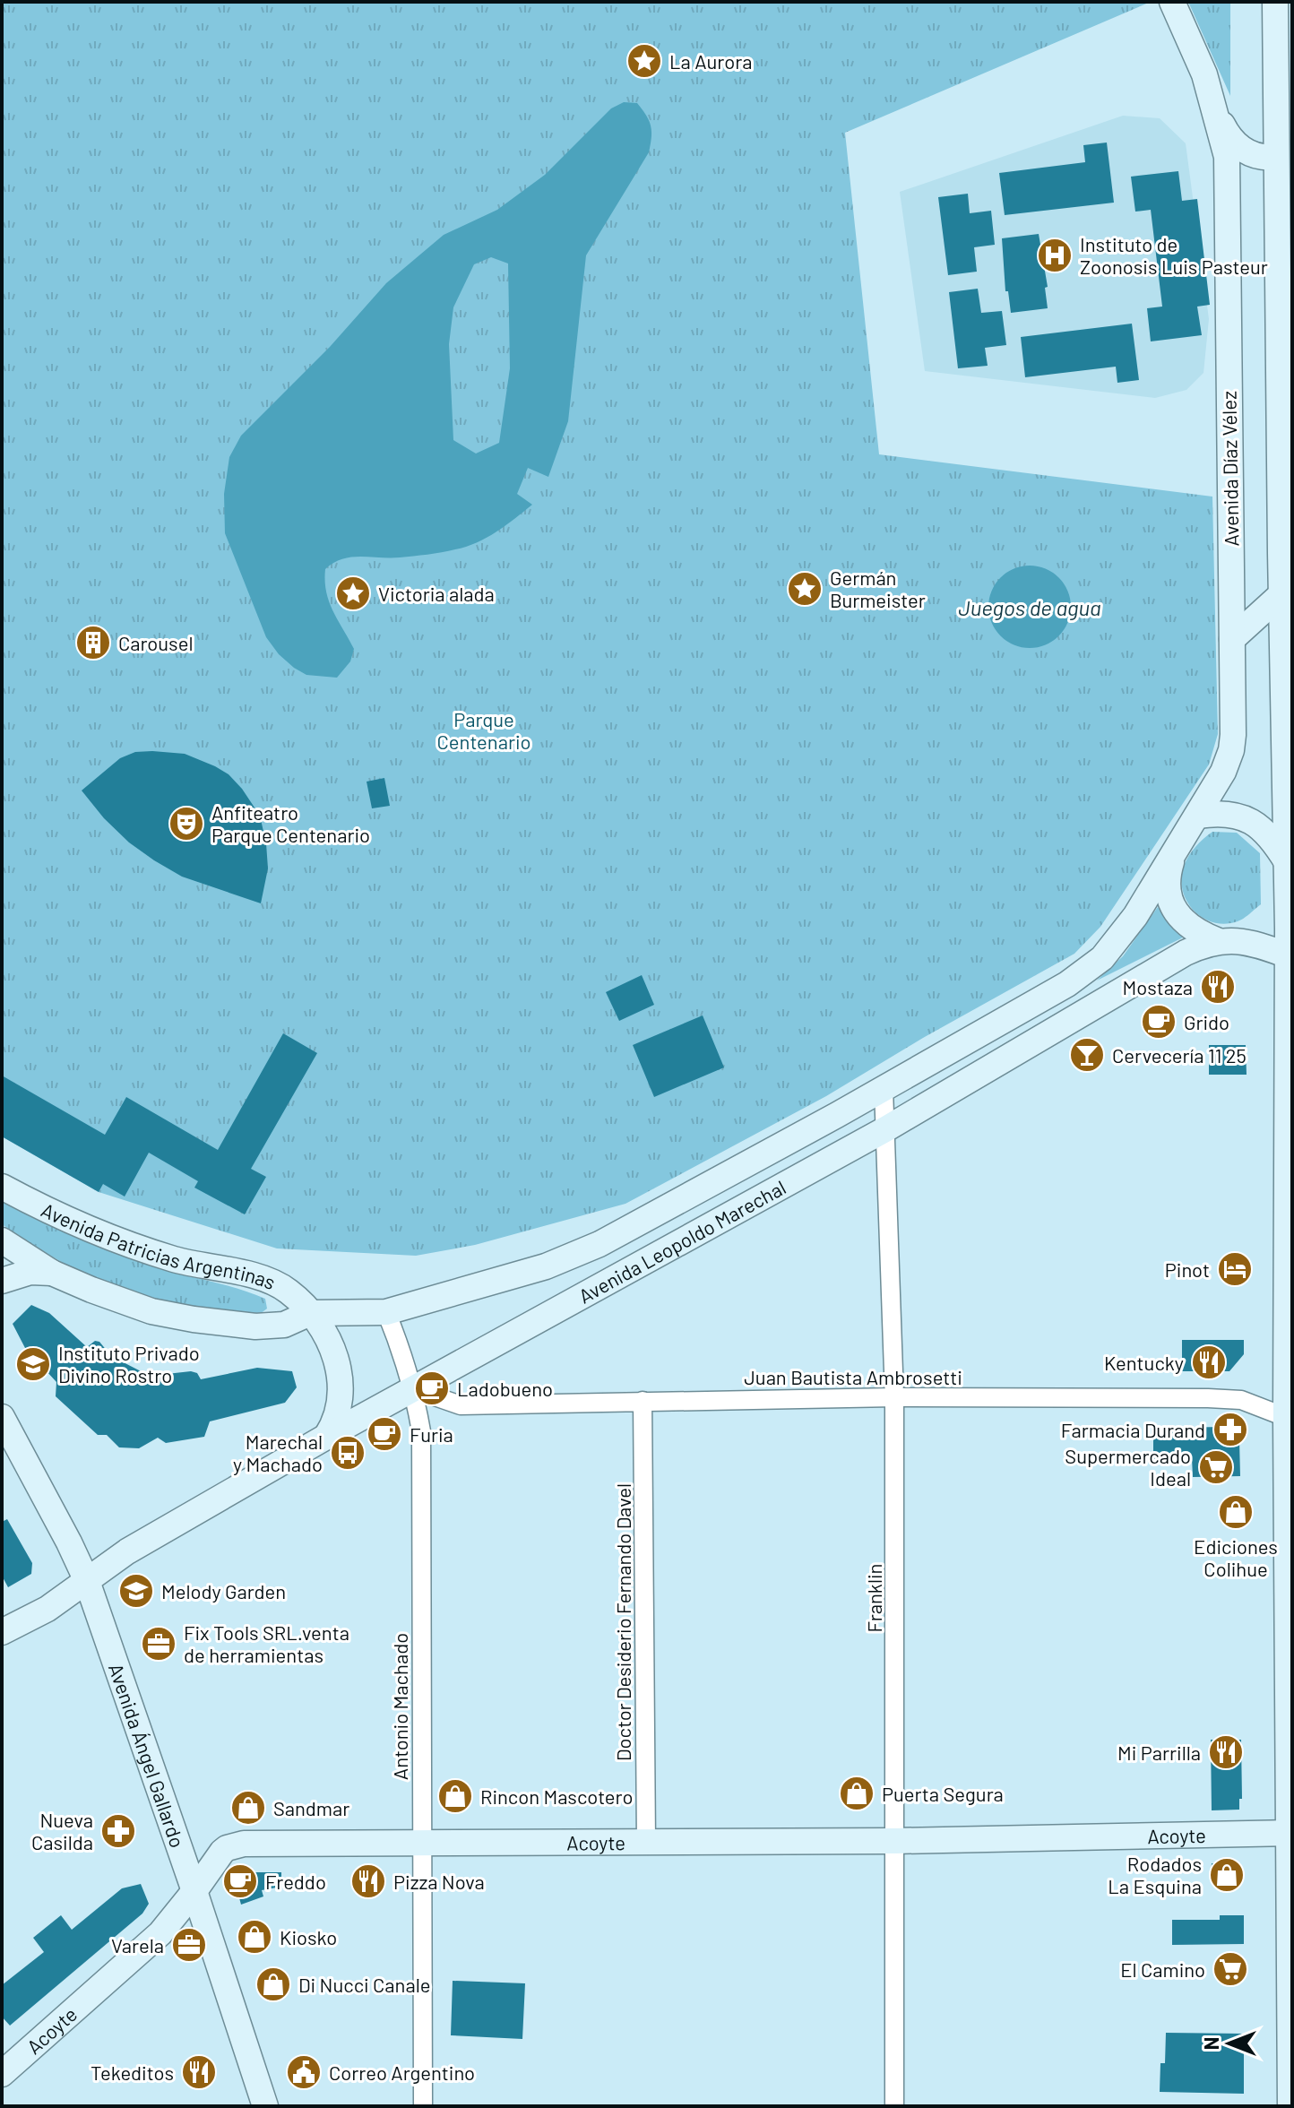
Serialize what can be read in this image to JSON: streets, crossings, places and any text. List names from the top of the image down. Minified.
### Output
{"streets":{"main road":["Avenida Díaz Vélez","Avenida Leopoldo Marechal","Avenida Patricias Argentinas","Avenida Ángel Gallardo","Acoyte"],"street":["Juan Bautista Ambrosetti","Franklin","Doctor Desiderio Fernando Davel","Antonio Machado"]},"crossings":[["Avenida Díaz Vélez","Avenida Leopoldo Marechal"],["Avenida Leopoldo Marechal","Avenida Patricias Argentinas"],["Avenida Leopoldo Marechal","Juan Bautista Ambrosetti"],["Avenida Leopoldo Marechal","Franklin"],["Avenida Leopoldo Marechal","Antonio Machado"],["Avenida Leopoldo Marechal","Avenida Ángel Gallardo"],["Avenida Patricias Argentinas","Antonio Machado"],["Juan Bautista Ambrosetti","Franklin"],["Juan Bautista Ambrosetti","Doctor Desiderio Fernando Davel"],["Juan Bautista Ambrosetti","Antonio Machado"],["Franklin","Acoyte"],["Doctor Desiderio Fernando Davel","Acoyte"],["Antonio Machado","Acoyte"],["Avenida Ángel Gallardo","Acoyte"]],"water":["Juegos de agua"],"parks":["Parque Centenario"],"places":{"place":["La Aurora","Germán Burmeister","Victoria alada"],"hospital":["Instituto de Zoonosis Luis Pasteur"],"building":["Carousel"],"theatre":["Anfiteatro Parque Centenario"],"restaurant":["Mostaza","Kentucky","Mi Parrilla","Pizza Nova","Tekeditos"],"cafe":["Grido","Ladobueno","Furia","Freddo"],"bar":["Cervecería 11 25"],"hotel":["Pinot"],"school or university":["Instituto Privado Divino Rostro","Melody Garden"],"pharmacy":["Farmacia Durand","Nueva Casilda"],"bus stop":["Marechal y Machado"],"supermarket":["Supermercado Ideal","El Camino"],"shop":["Ediciones Colihue","Puerta Segura","Rincon Mascotero","Sandmar","Rodados La Esquina","Kiosko","Di Nucci Canale"],"office":["Fix Tools SRL.venta de herramientas","Varela"],"public building":["Correo Argentino"]},"north":"left"}
